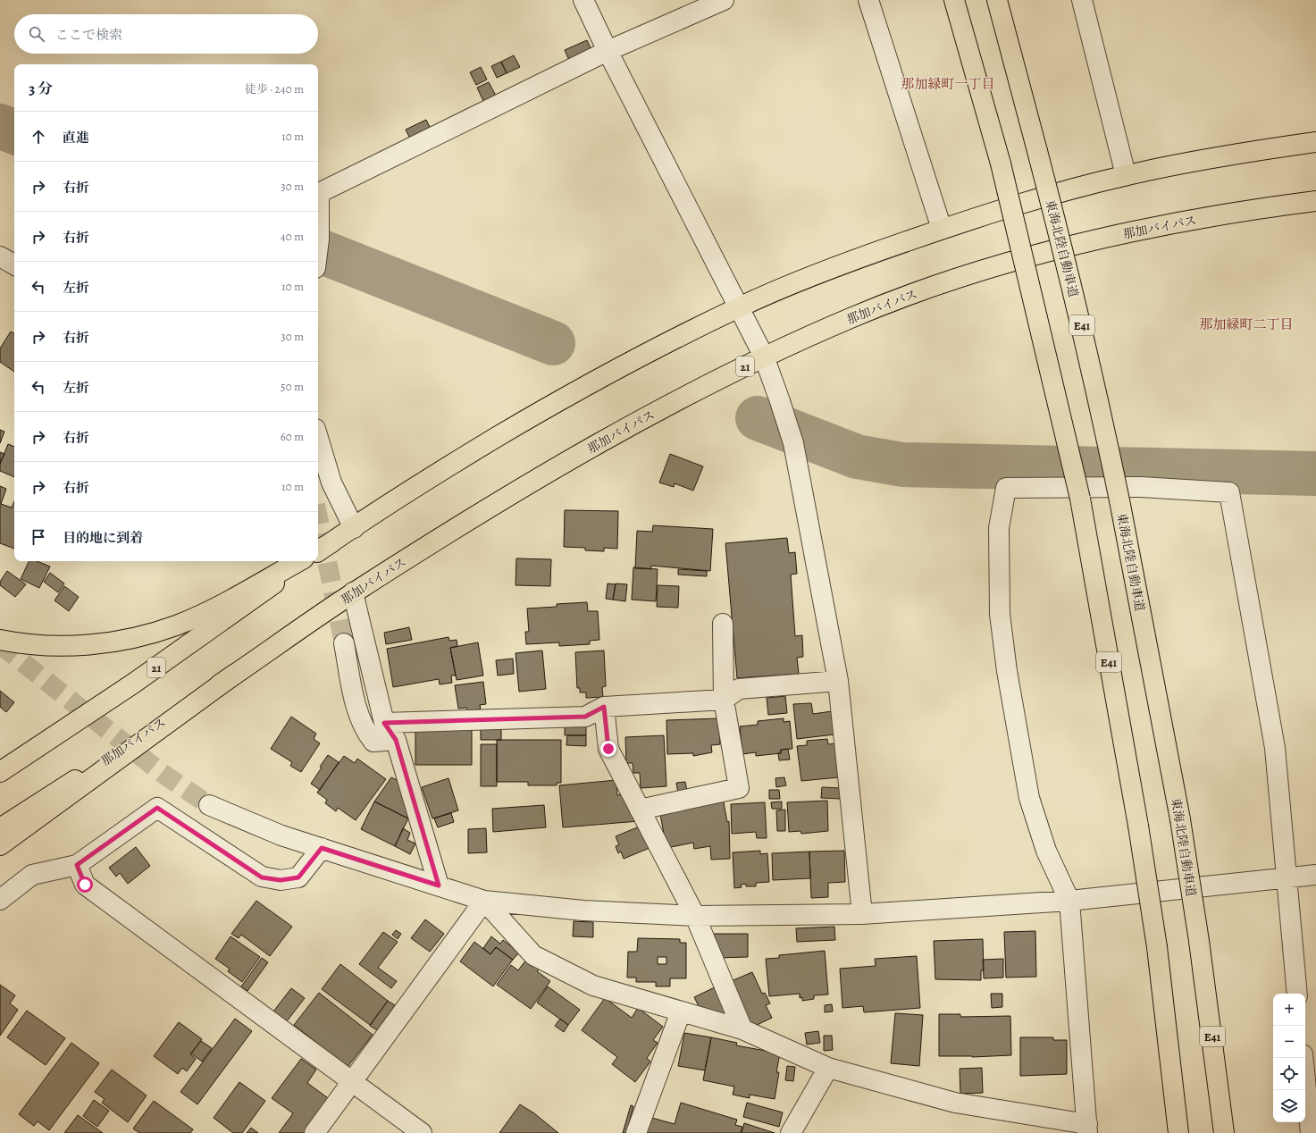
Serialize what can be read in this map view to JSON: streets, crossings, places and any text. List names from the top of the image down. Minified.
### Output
{"streets":{"highway":["那加バイパス","東海北陸自動車道","E41","21"]},"districts":["那加緑町一丁目","那加緑町二丁目"],"page":{"search":"ここで検索","heading":["3 分","徒歩 · 240 m"],"list":[["直進","10 m"],["右折","30 m"],["右折","40 m"],["左折","10 m"],["右折","30 m"],["左折","50 m"],["右折","60 m"],["右折","10 m"],"目的地に到着"],"map_buttons":["+","−"]}}
